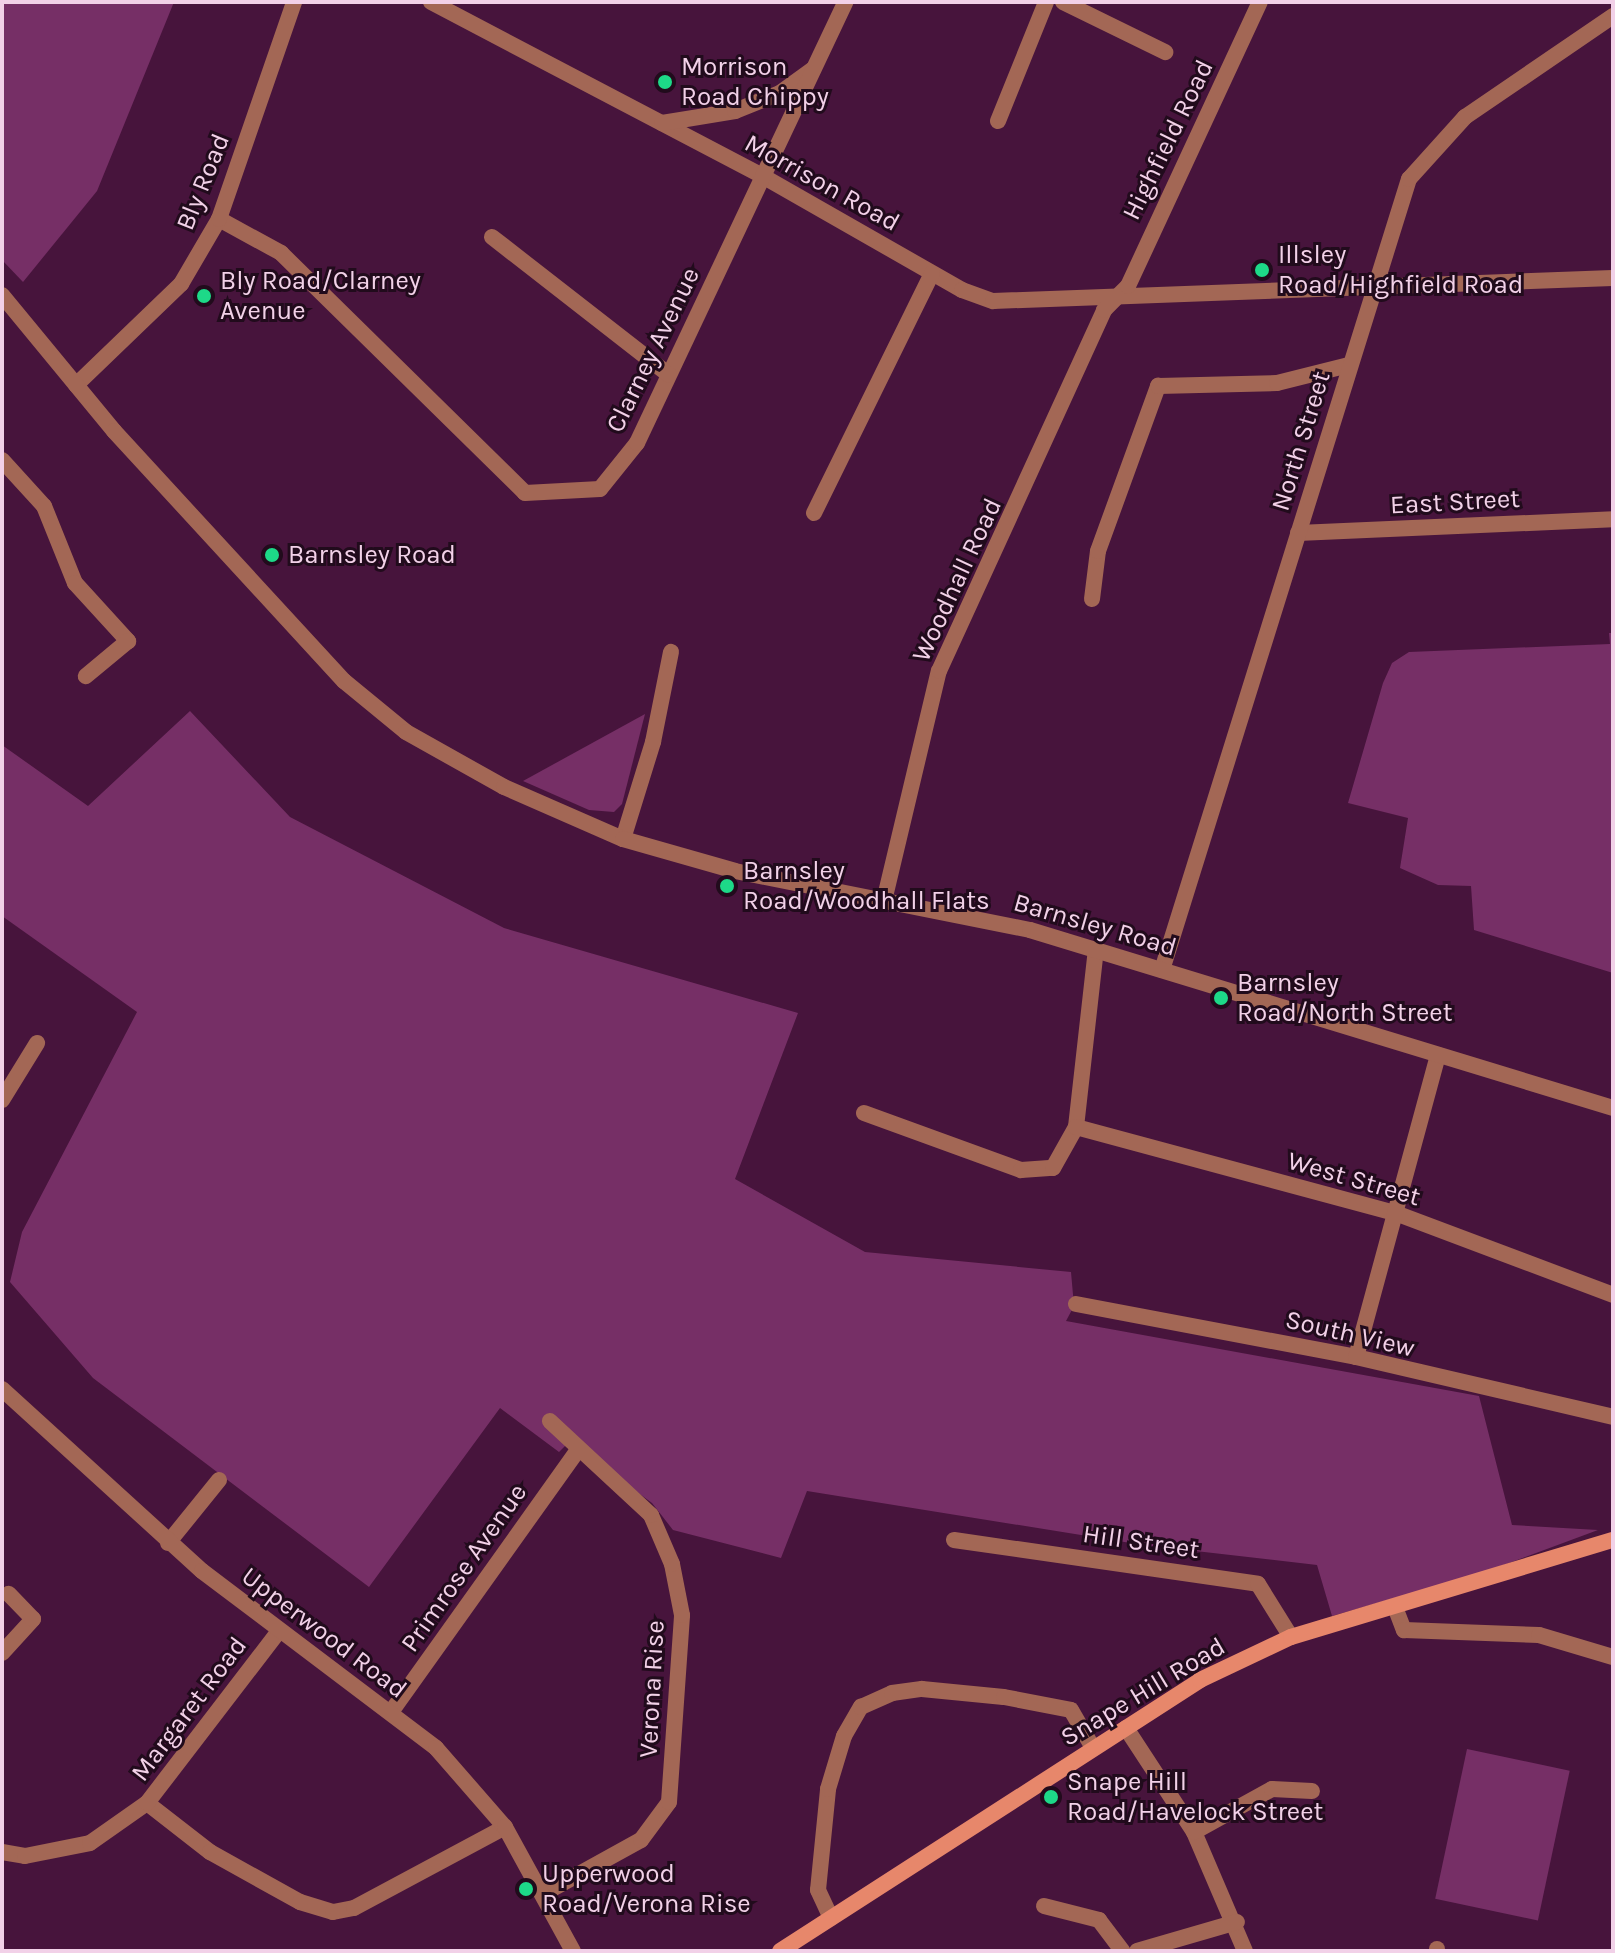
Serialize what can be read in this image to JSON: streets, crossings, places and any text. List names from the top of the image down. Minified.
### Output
{"streets":{"main road":["Snape Hill Road"],"street":["Highfield Road","Bly Road","Morrison Road","Clarney Avenue","North Street","East Street","Woodhall Road","Barnsley Road","West Street","South View","Hill Street","Primrose Avenue","Upperwood Road","Verona Rise","Margaret Road"]},"crossings":[["Highfield Road","Morrison Road"],["Highfield Road","Woodhall Road"],["Bly Road","Clarney Avenue"],["Bly Road","Barnsley Road"],["Morrison Road","Clarney Avenue"],["Morrison Road","North Street"],["Morrison Road","Woodhall Road"],["North Street","East Street"],["North Street","Barnsley Road"],["Woodhall Road","Barnsley Road"],["Hill Street","Snape Hill Road"],["Primrose Avenue","Upperwood Road"],["Primrose Avenue","Verona Rise"],["Upperwood Road","Verona Rise"],["Upperwood Road","Margaret Road"]],"places":["Morrison Road Chippy","Illsley Road/Highfield Road","Bly Road/Clarney Avenue","Barnsley Road","Barnsley Road/Woodhall Flats","Barnsley Road/North Street","Snape Hill Road/Havelock Street","Upperwood Road/Verona Rise"]}
